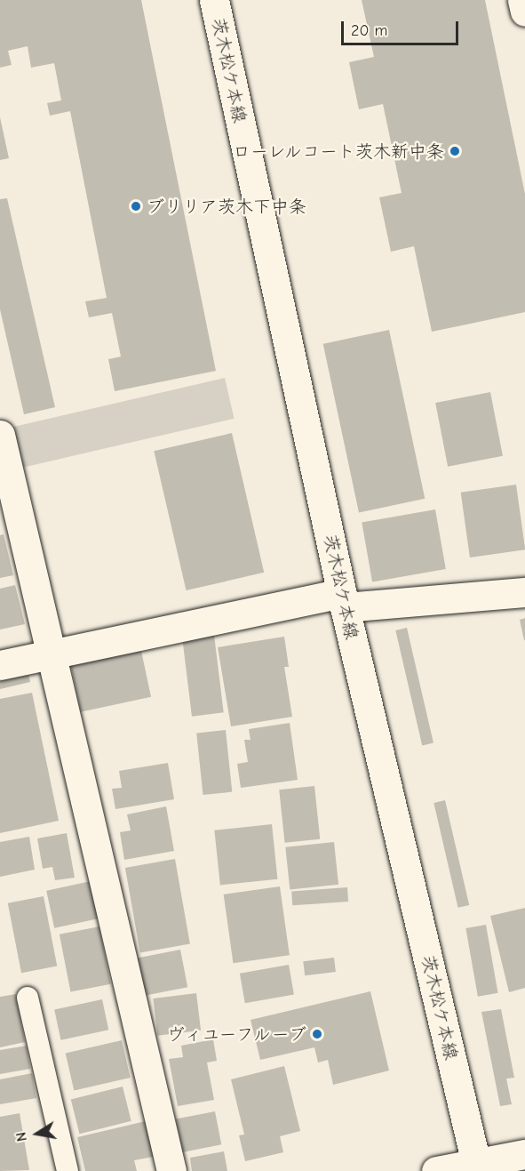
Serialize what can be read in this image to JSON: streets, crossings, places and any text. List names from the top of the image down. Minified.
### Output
{"streets":{"street":["茨木松ケ本線"]},"places":["ローレルコート茨木新中条","ブリリア茨木下中条","ヴィユーフルーブ"],"scale_bar":"20 m","north":"left"}
